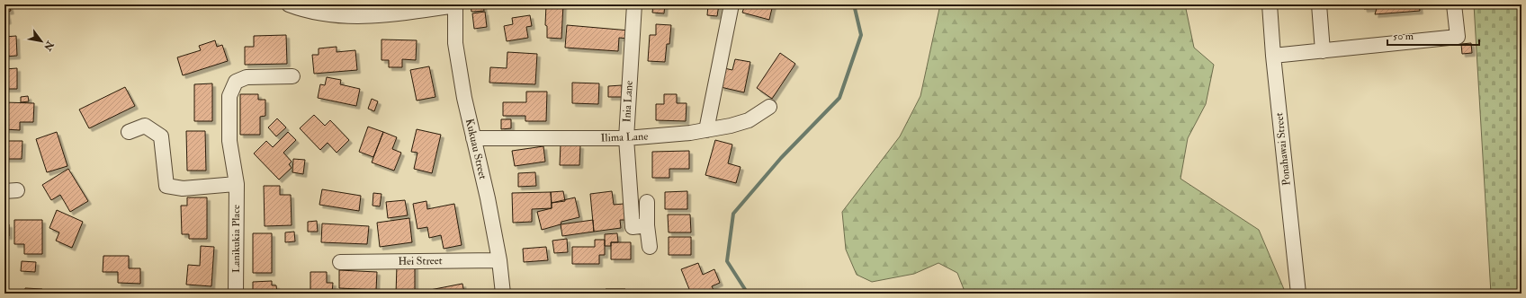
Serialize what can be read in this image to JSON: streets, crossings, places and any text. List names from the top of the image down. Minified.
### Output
{"streets":{"street":["Inia Lane","Ilima Lane","Kukuau Street","Ponahawai Street","Lanikukia Place","Hei Street"]},"crossings":[["Inia Lane","Ilima Lane"],["Ilima Lane","Kukuau Street"],["Kukuau Street","Hei Street"]],"scale_bar":"50 m","north":"bottom right"}
